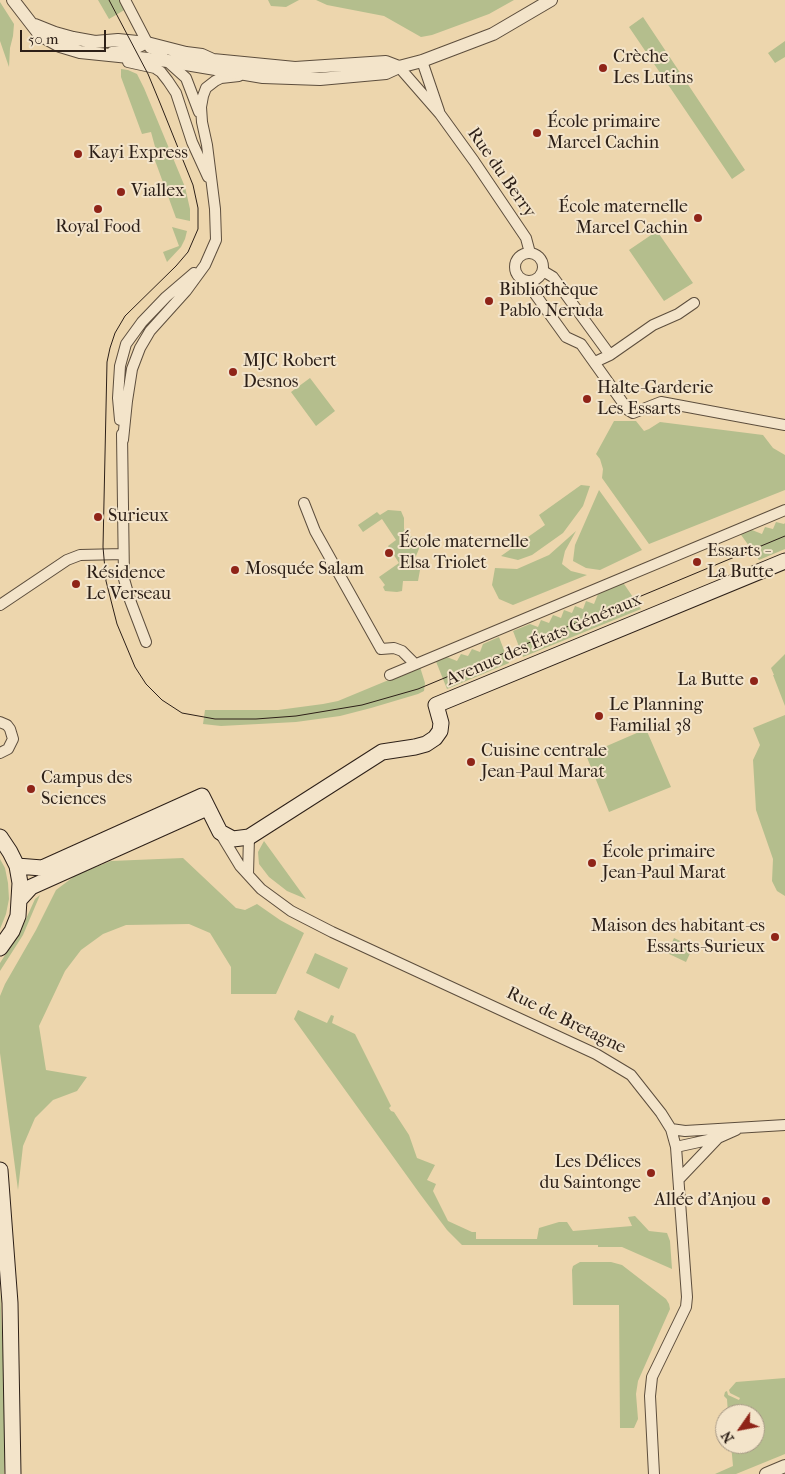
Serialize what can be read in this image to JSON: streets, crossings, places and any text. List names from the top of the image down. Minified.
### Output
{"streets":{"main road":["Avenue des États Généraux","Rue de Bretagne"],"street":["Rue du Berry"]},"places":["Crèche Les Lutins","École primaire Marcel Cachin","Kayi Express","Viallex","Royal Food","École maternelle Marcel Cachin","Bibliothèque Pablo Neruda","MJC Robert Desnos","Halte-Garderie Les Essarts","Surieux","École maternelle Elsa Triolet","Essarts - La Butte","Mosquée Salam","Résidence Le Verseau","La Butte","Le Planning Familial 38","Cuisine centrale Jean-Paul Marat","Campus des Sciences","École primaire Jean-Paul Marat","Maison des habitant-es Essarts-Surieux","Les Délices du Saintonge","Allée d'Anjou"],"scale_bar":"50 m","north":"bottom left"}
